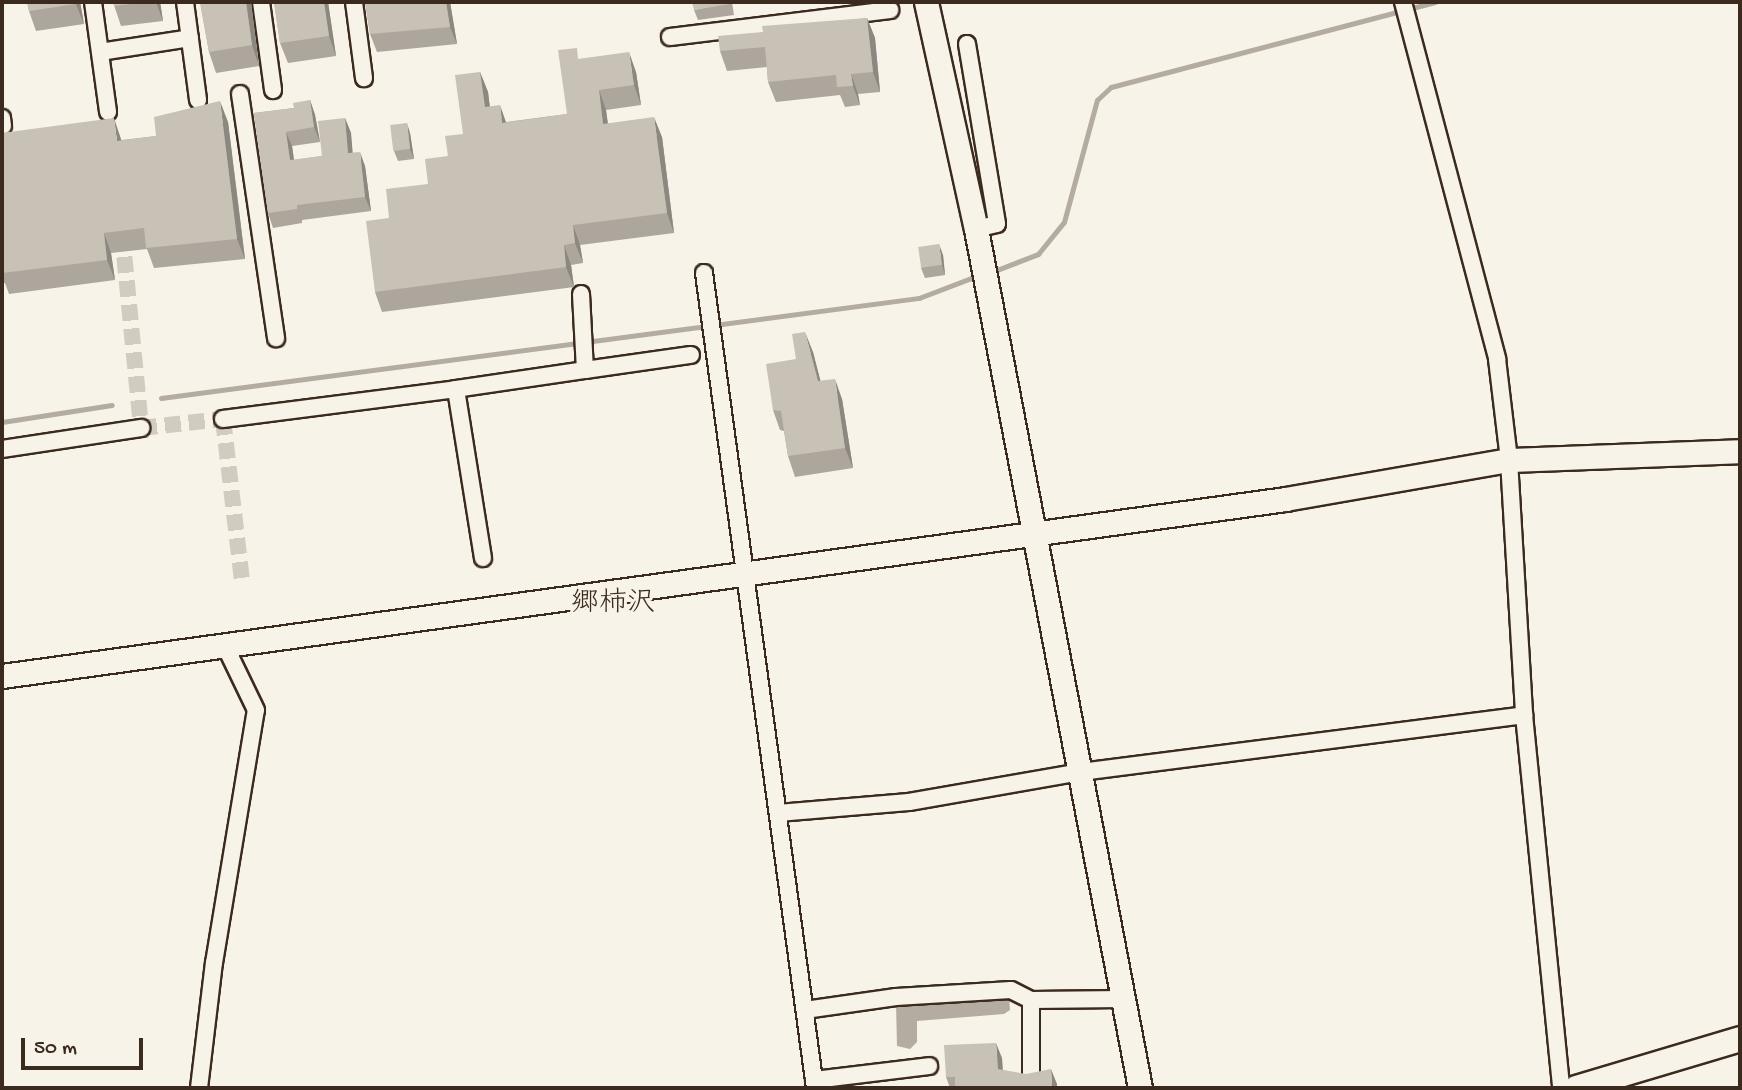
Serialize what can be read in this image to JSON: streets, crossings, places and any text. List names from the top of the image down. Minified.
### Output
{"districts":["郷柿沢"],"scale_bar":"50 m"}
